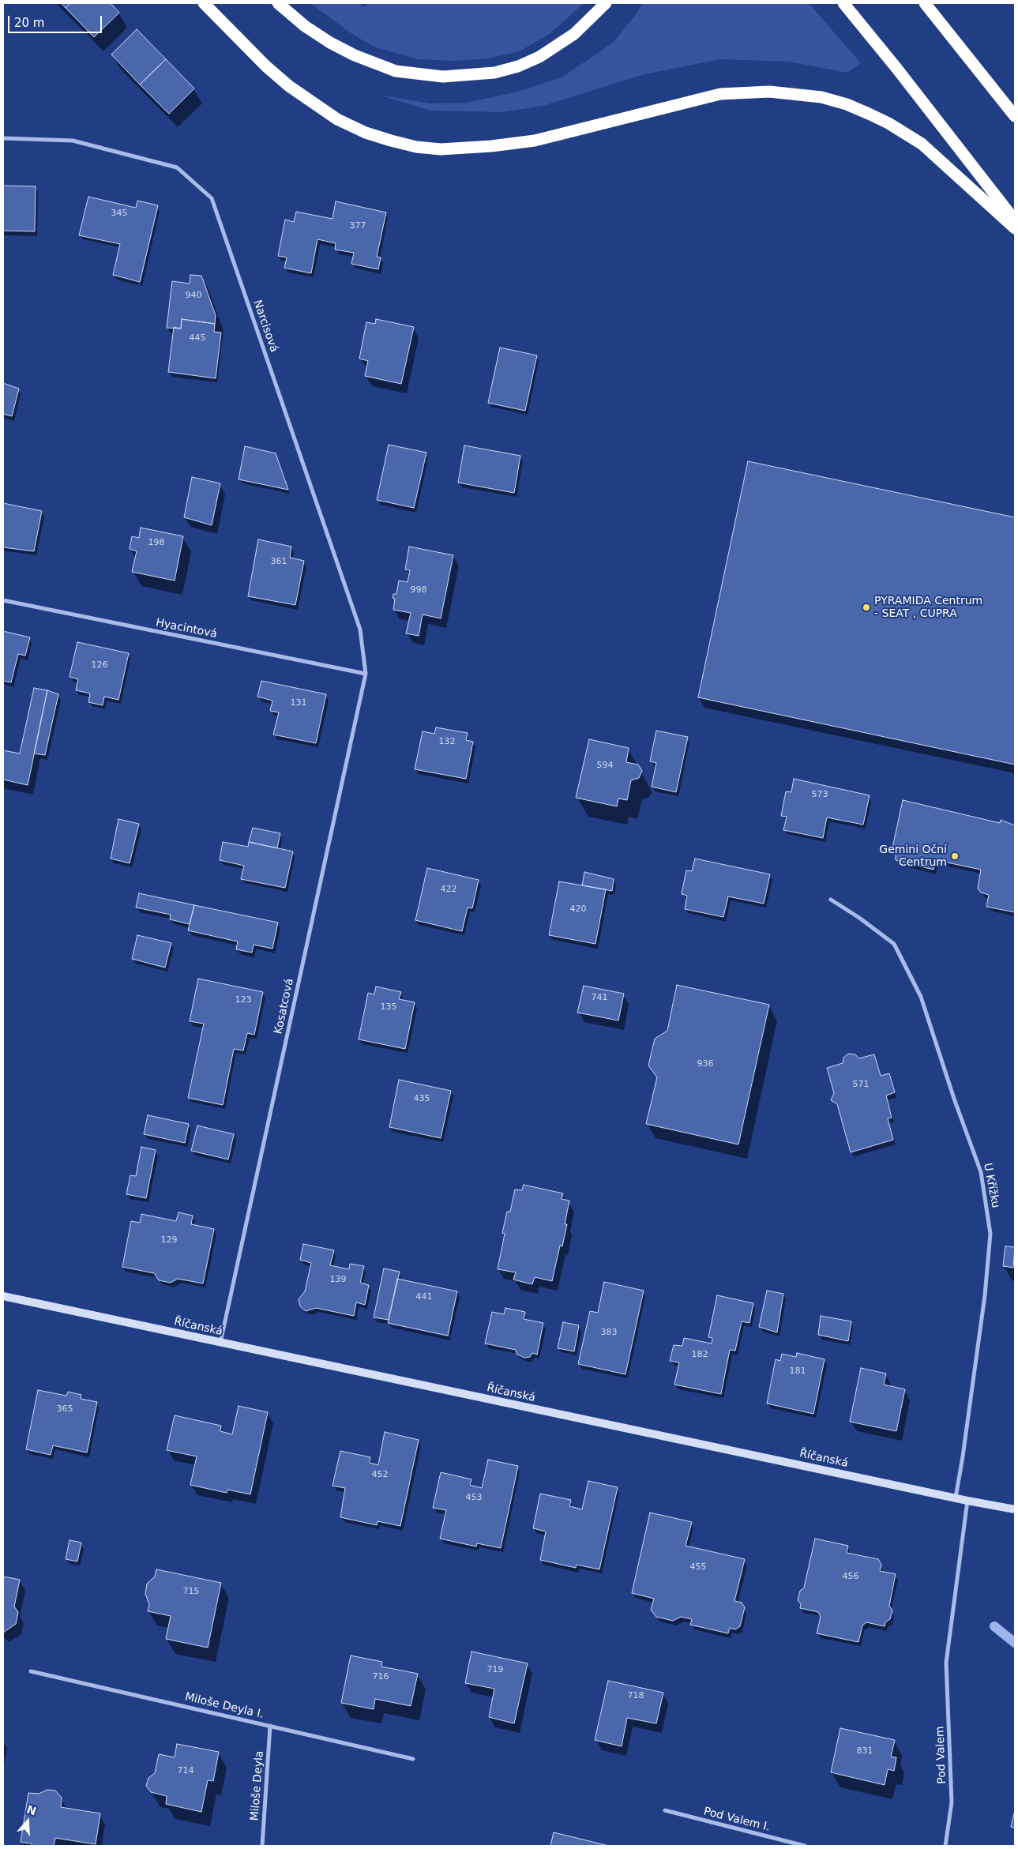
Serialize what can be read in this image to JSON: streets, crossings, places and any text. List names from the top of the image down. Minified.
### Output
{"streets":{"street":["Narcisová","Hyacintová","Kosatcová","U Křížku","Říčanská","Miloše Deyla Ⅰ.","Pod Valem","Miloše Deyla","Pod Valem Ⅰ."]},"crossings":[["Narcisová","Hyacintová"],["Narcisová","Kosatcová"],["Hyacintová","Kosatcová"],["Kosatcová","Říčanská"],["U Křížku","Říčanská"],["Říčanská","Pod Valem"],["Miloše Deyla Ⅰ.","Miloše Deyla"]],"places":["PYRAMIDA Centrum - SEAT , CUPRA","Gemini Oční Centrum"],"house_numbers":["345","377","940","445","198","361","998","126","131","132","594","573","422","420","741","123","135","936","571","435","129","139","441","383","182","181","365","452","453","455","456","715","719","716","718","831","714"],"scale_bar":"20 m","north":"top"}
